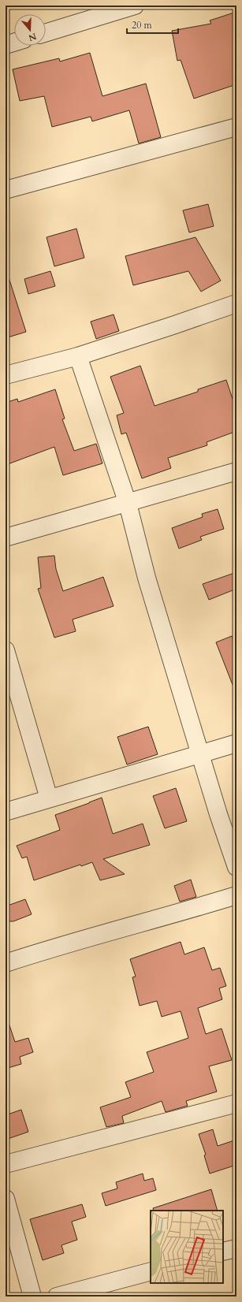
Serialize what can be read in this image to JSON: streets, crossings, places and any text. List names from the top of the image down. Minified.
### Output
{"scale_bar":"20 m","north":"bottom"}
